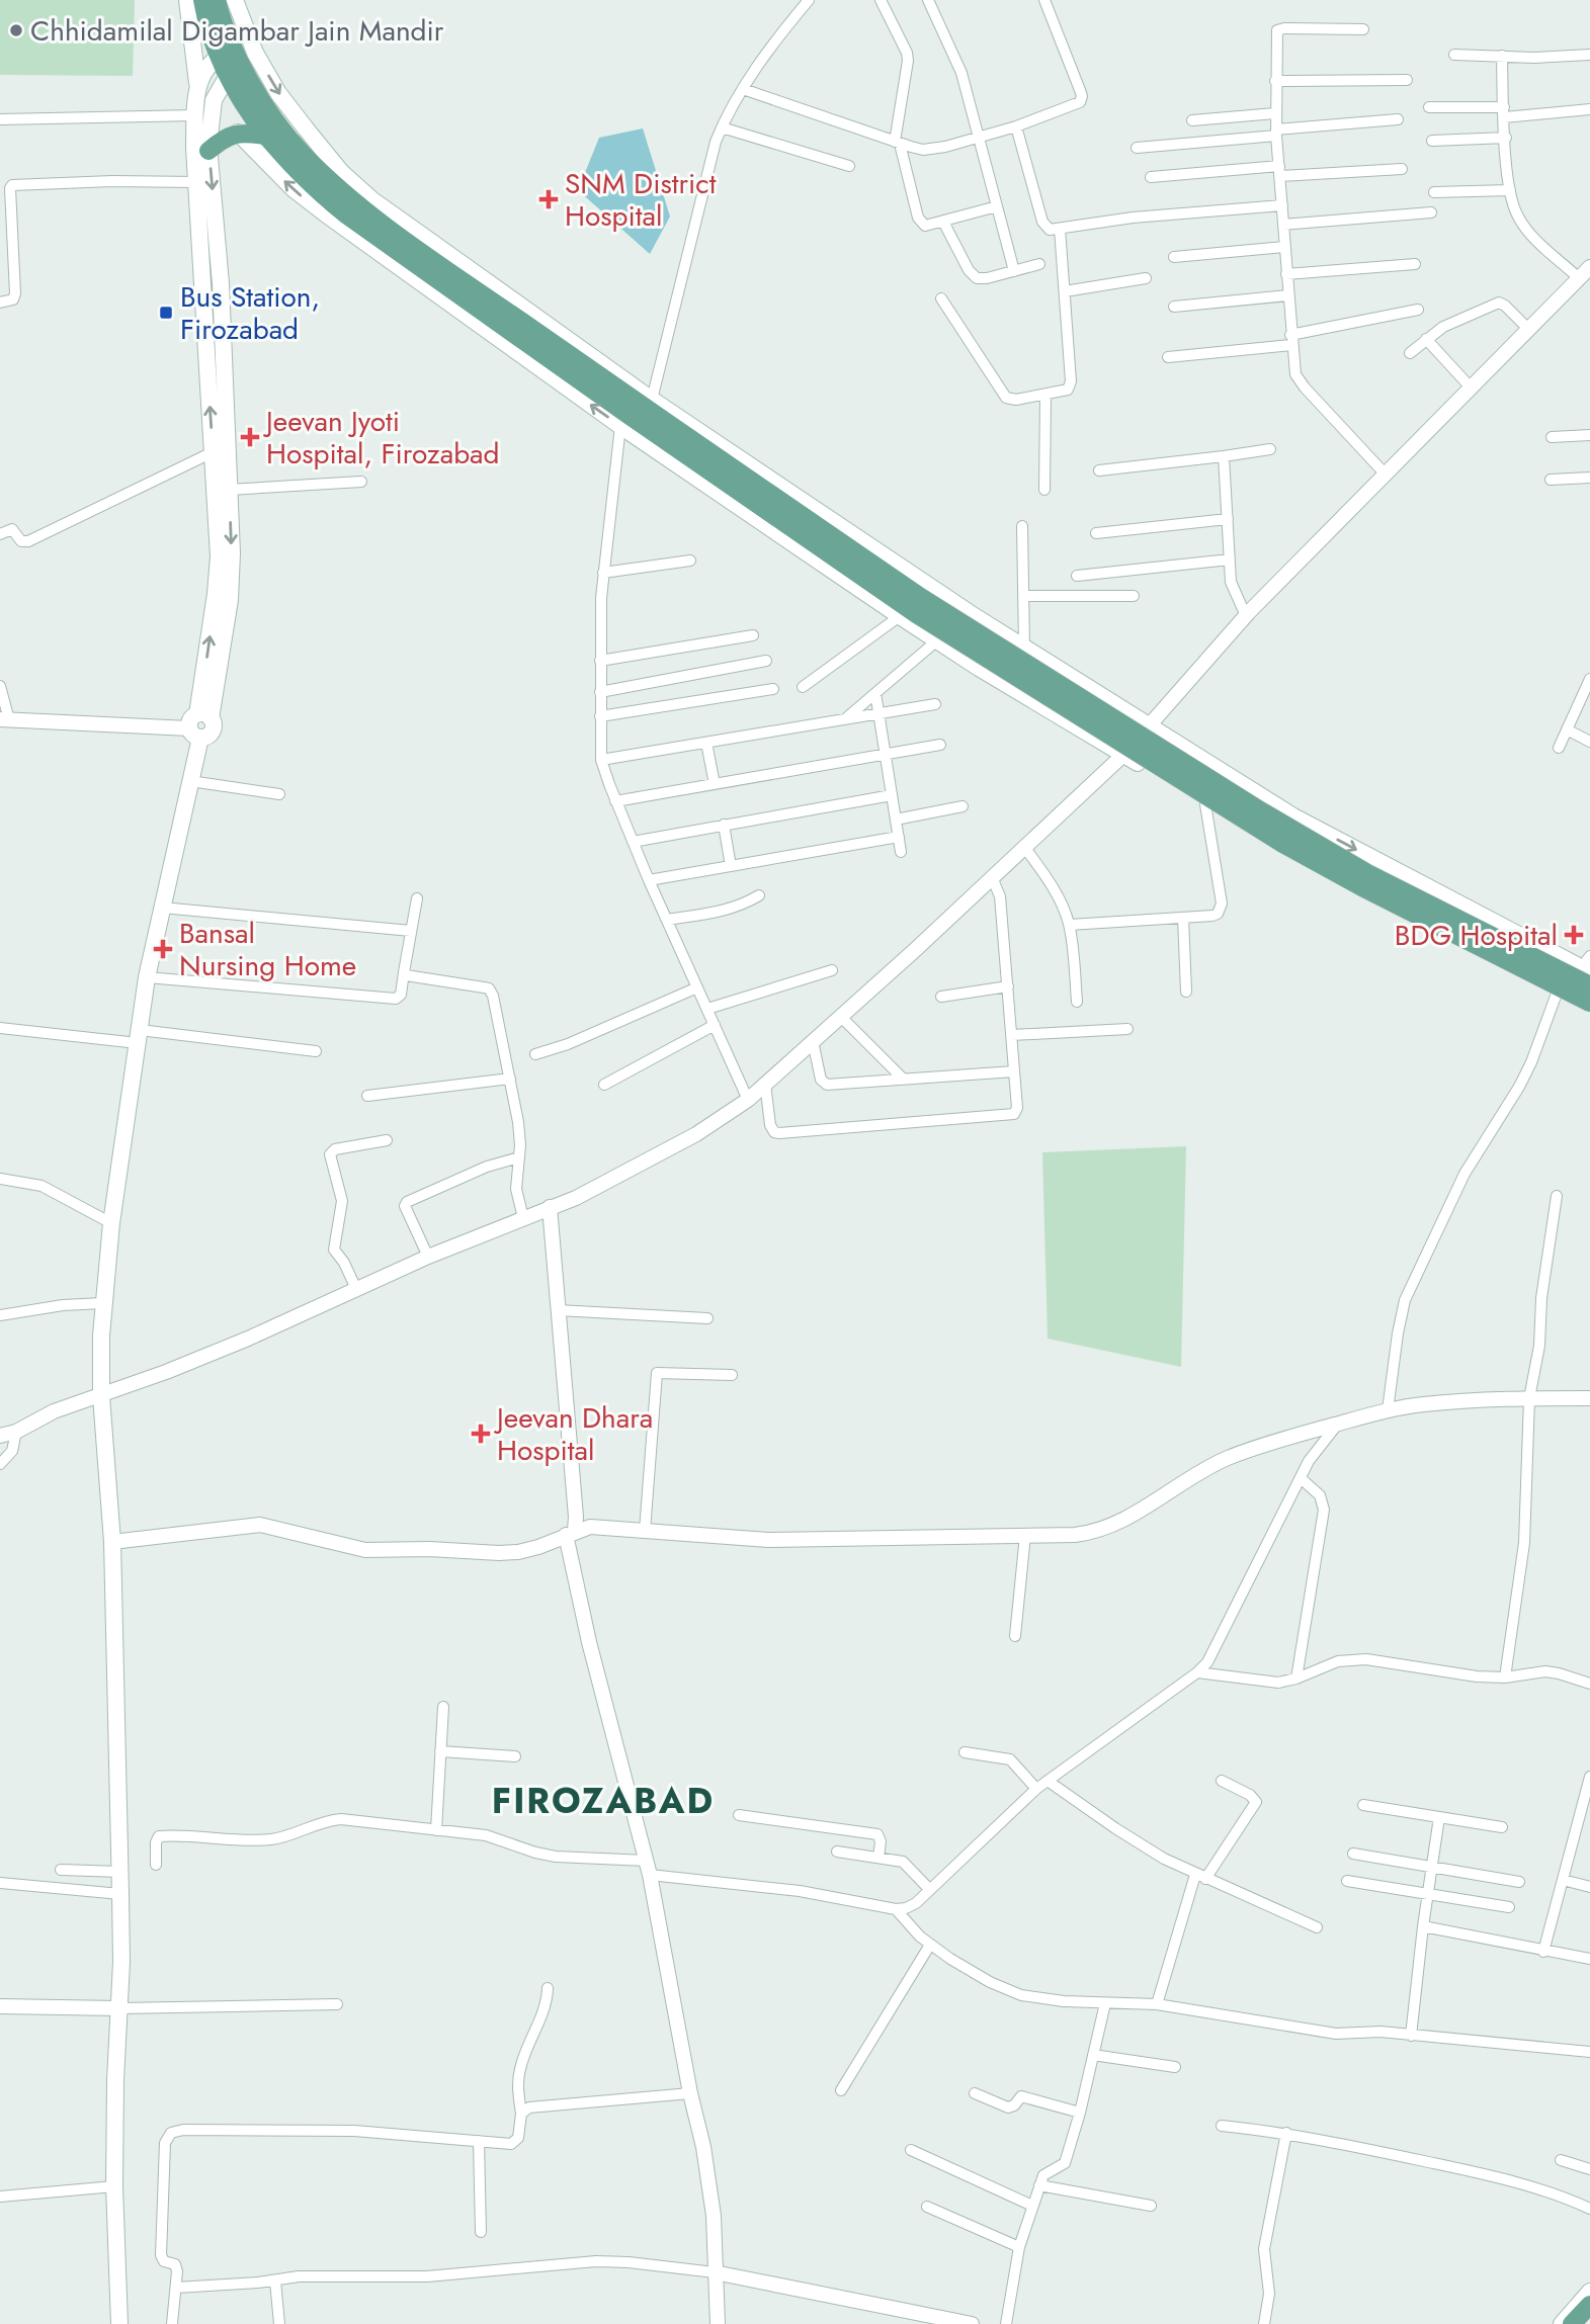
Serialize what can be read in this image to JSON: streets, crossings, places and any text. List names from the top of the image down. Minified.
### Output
{"districts":["FIROZABAD"],"places":{"other":["Chhidamilal Digambar Jain Mandir"],"health":["SNM District Hospital","Jeevan Jyoti Hospital, Firozabad","BDG Hospital","Bansal Nursing Home","Jeevan Dhara Hospital"],"transit":["Bus Station, Firozabad"]}}
